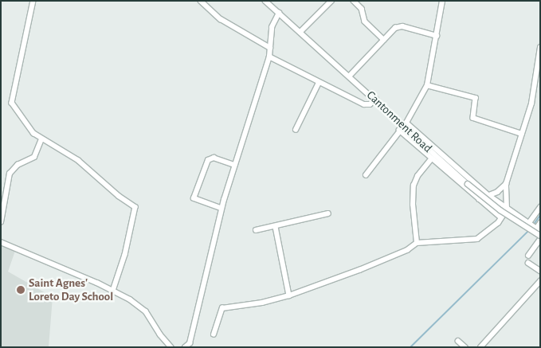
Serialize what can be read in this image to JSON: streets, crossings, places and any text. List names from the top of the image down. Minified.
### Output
{"streets":{"street":["Cantonment Road"]},"places":["Saint Agnes' Loreto Day School"]}
